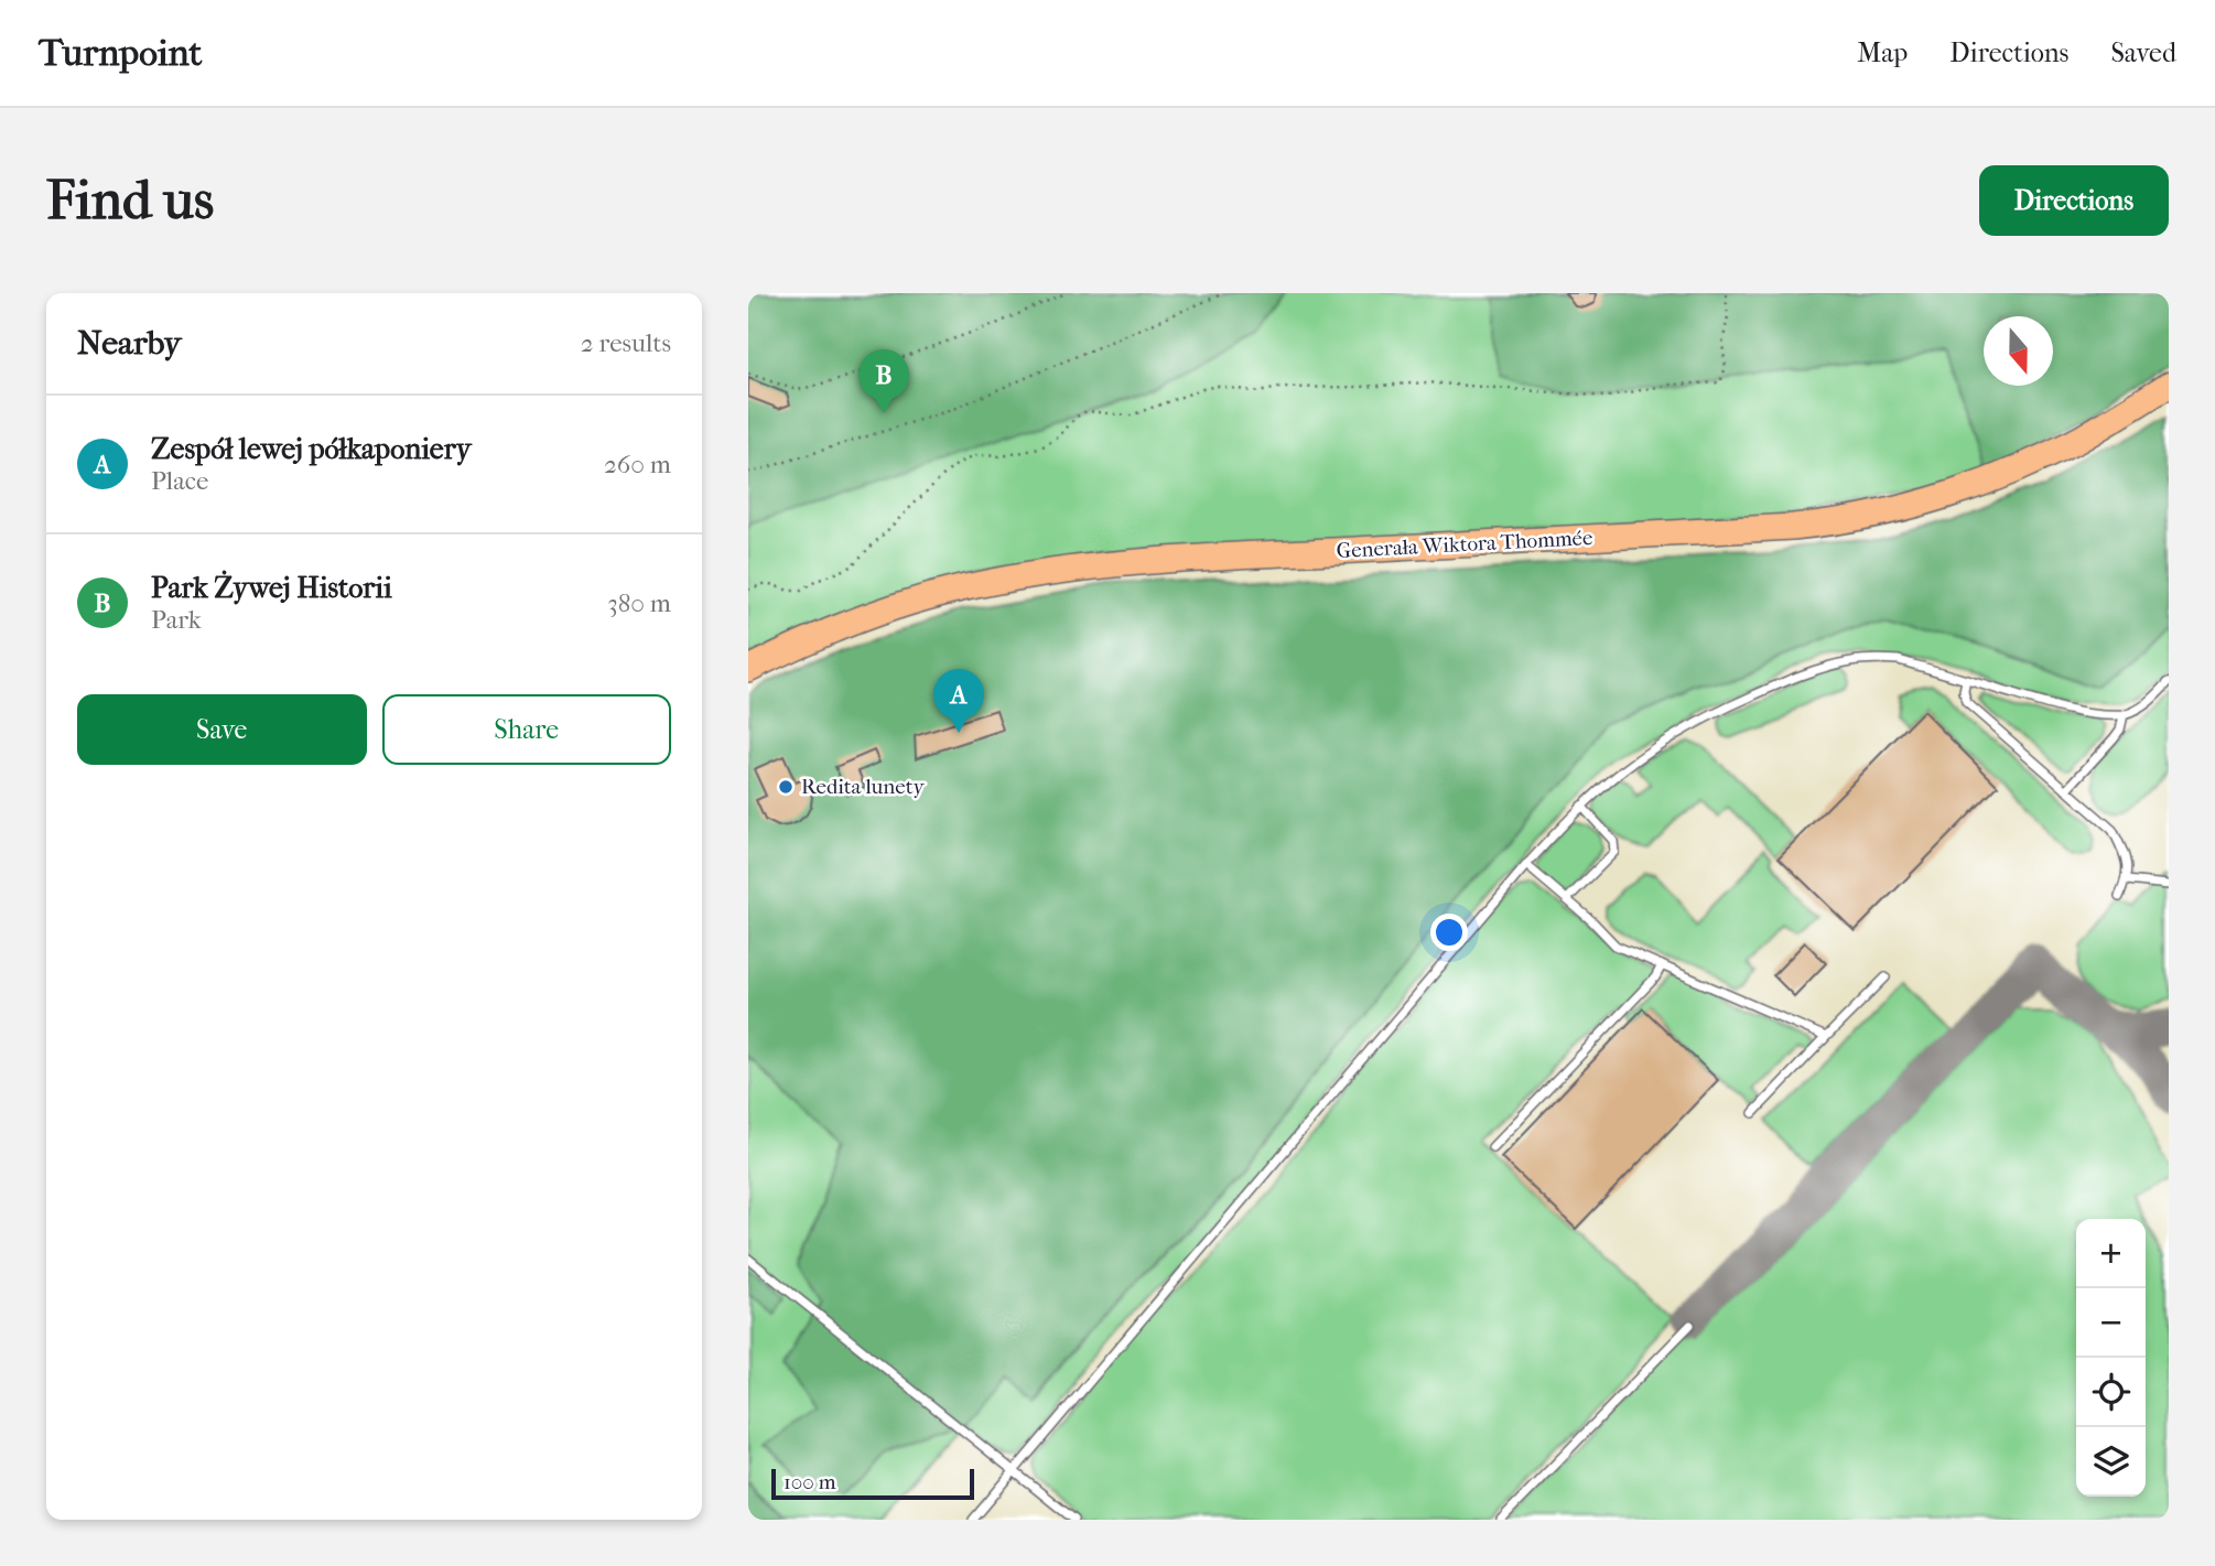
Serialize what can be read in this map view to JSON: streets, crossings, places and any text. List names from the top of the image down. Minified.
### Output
{"streets":{"main road":["Generała Wiktora Thommée"]},"places":["Redita lunety"],"scale_bar":"100 m","north":"bottom","page":{"header":"Turnpoint","nav":["Map","Directions","Saved"],"buttons":["Directions",["Save","Share"]],"title":"Find us","heading":["Nearby","2 results"],"pins":["B","A"],"list":[{"mark":"A","name":"Zespół lewej półkaponiery","note":"Place","value":"260 m"},{"mark":"B","name":"Park Żywej Historii","note":"Park","value":"380 m"}],"map_buttons":["+","−"],"scale":"100 m"}}
